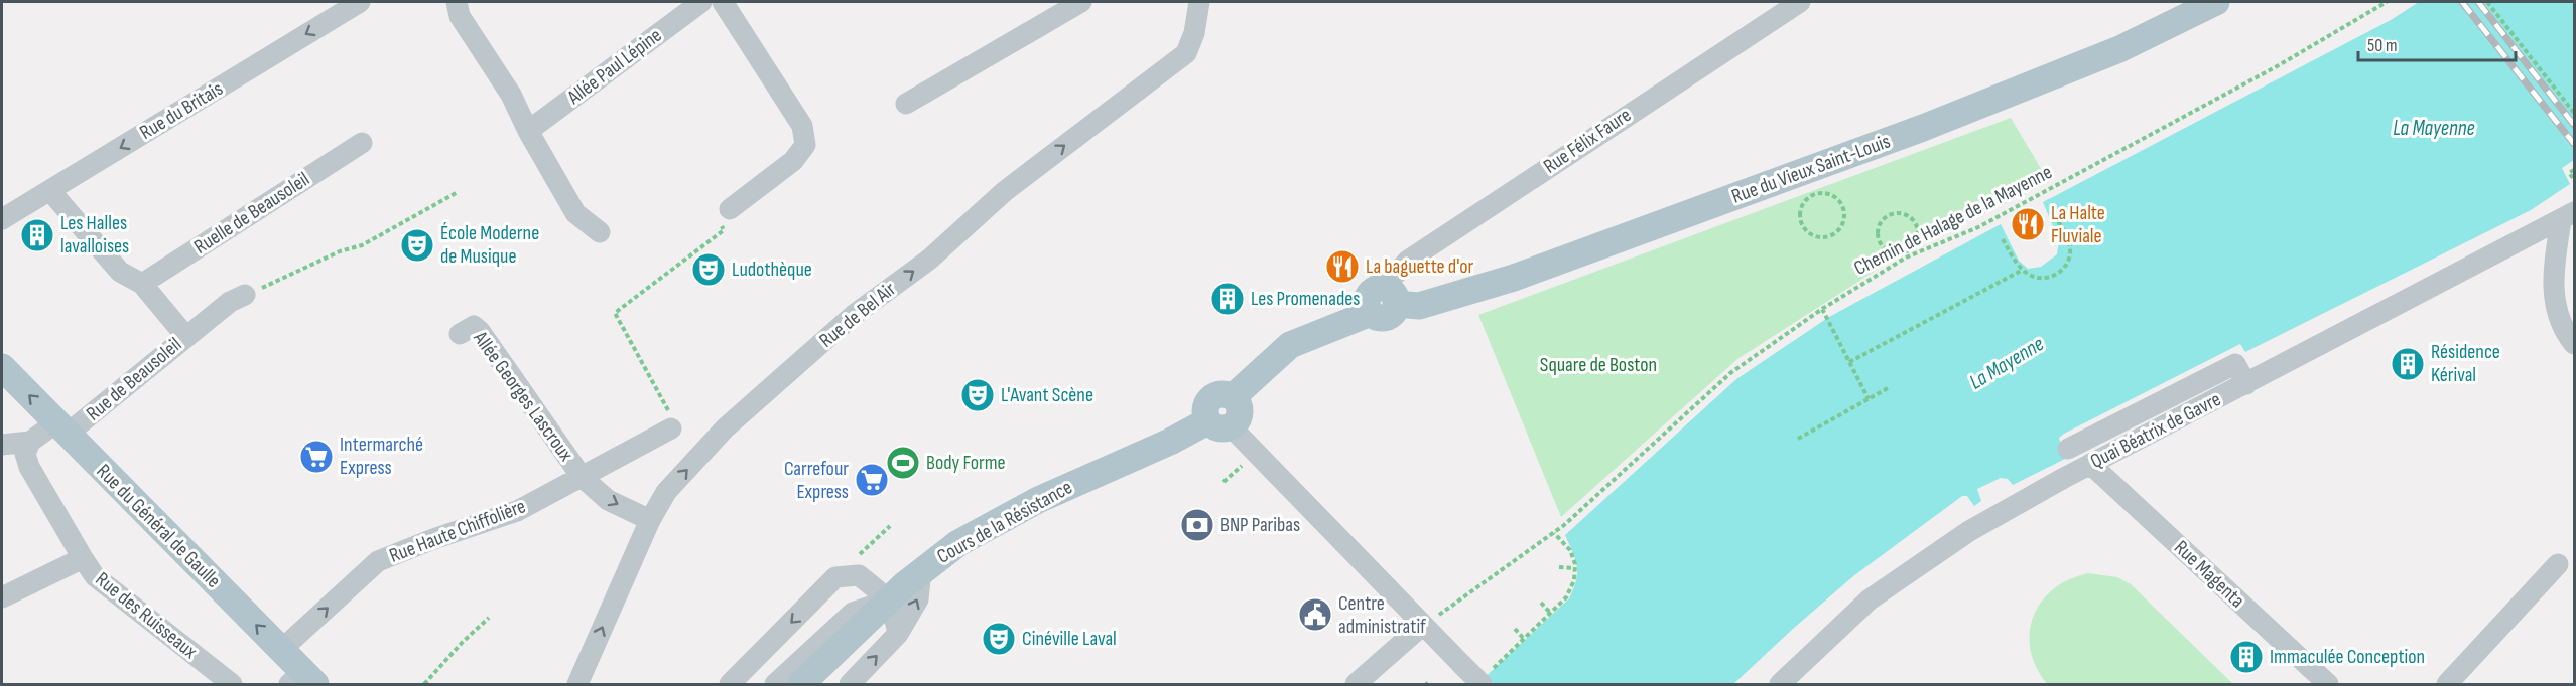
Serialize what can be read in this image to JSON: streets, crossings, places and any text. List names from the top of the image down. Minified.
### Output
{"streets":{"main road":["Rue du Vieux Saint-Louis","Cours de la Résistance","Rue du Général de Gaulle"],"street":["Allée Paul Lépine","Rue du Britais","Rue Félix Faure","Ruelle de Beausoleil","Rue de Bel Air","Rue de Beausoleil","Allée Georges Lascroux","Quai Béatrix de Gavre","Rue Haute Chiffolière","Rue Magenta","Rue des Ruisseaux"],"path":["Chemin de Halage de la Mayenne"]},"crossings":[["Rue du Britais","Rue de Beausoleil"],["Rue Félix Faure","Rue du Vieux Saint-Louis"],["Ruelle de Beausoleil","Rue de Beausoleil"],["Rue de Beausoleil","Rue du Général de Gaulle"],["Rue de Beausoleil","Rue des Ruisseaux"],["Allée Georges Lascroux","Rue Haute Chiffolière"],["Quai Béatrix de Gavre","Rue Magenta"],["Rue du Général de Gaulle","Rue Haute Chiffolière"]],"one_way":["Rue du Britais","Rue du Général de Gaulle","Rue Haute Chiffolière"],"water":["La Mayenne"],"parks":["Square de Boston"],"places":{"restaurant":["La Halte Fluviale","La baguette d'or"],"building":["Les Halles lavalloises","Les Promenades","Résidence Kérival","Immaculée Conception"],"theatre":["École Moderne de Musique","Ludothèque","L'Avant Scène","Cinéville Laval"],"supermarket":["Intermarché Express","Carrefour Express"],"sports":["Body Forme"],"bank":["BNP Paribas"],"public building":["Centre administratif"]},"scale_bar":"50 m"}
